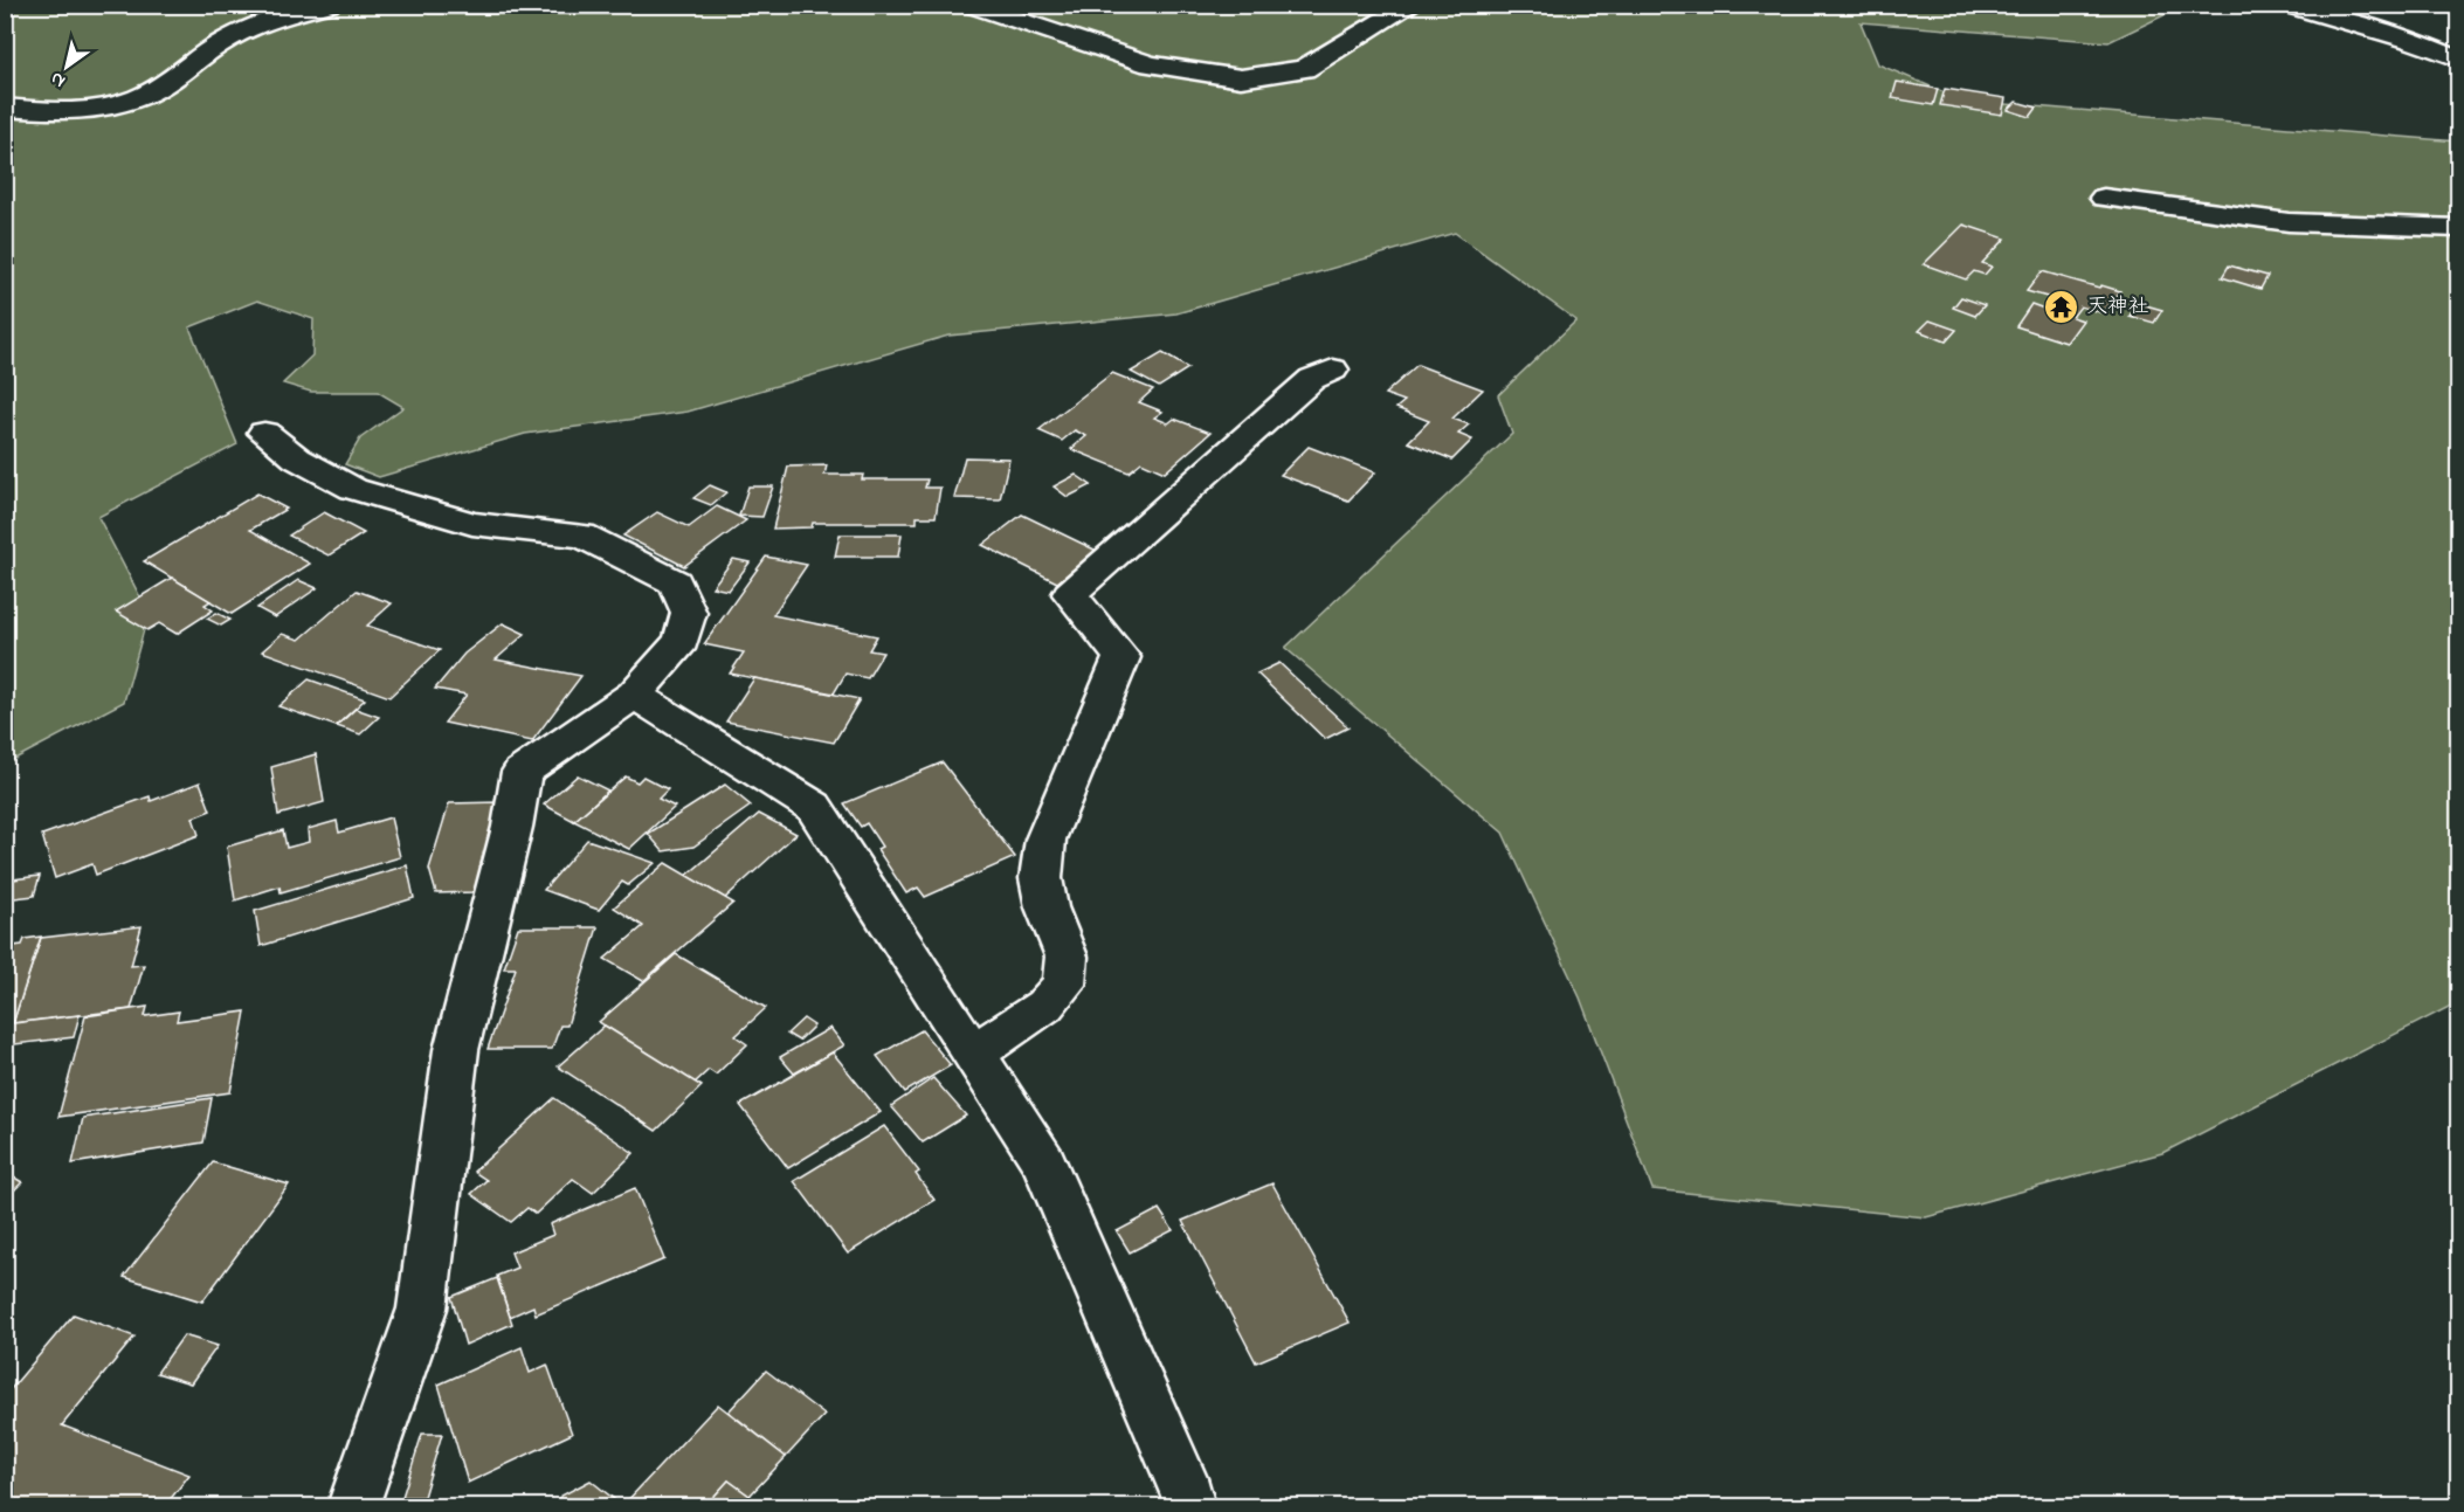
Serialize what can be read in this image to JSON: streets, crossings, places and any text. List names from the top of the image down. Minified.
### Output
{"places":{"temple":["天神社"]},"north":"bottom left"}
